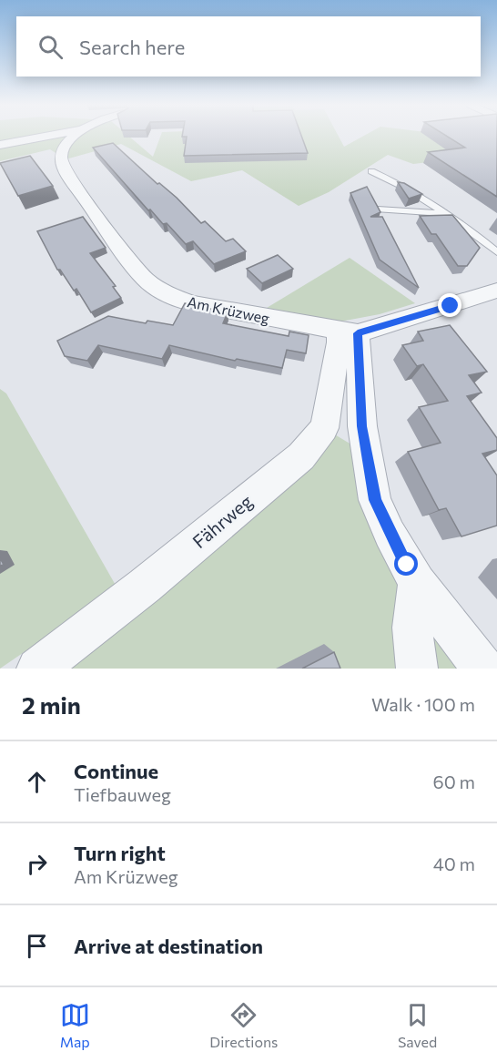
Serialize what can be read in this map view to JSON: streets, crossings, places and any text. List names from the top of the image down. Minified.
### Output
{"streets":{"street":["Am Krüzweg","Fährweg"]},"crossings":[["Am Krüzweg","Fährweg"]],"page":{"search":"Search here","heading":["2 min","Walk · 100 m"],"list":[["Continue","Tiefbauweg","60 m"],["Turn right","Am Krüzweg","40 m"],"Arrive at destination"],"nav":["Map","Directions","Saved"]}}
